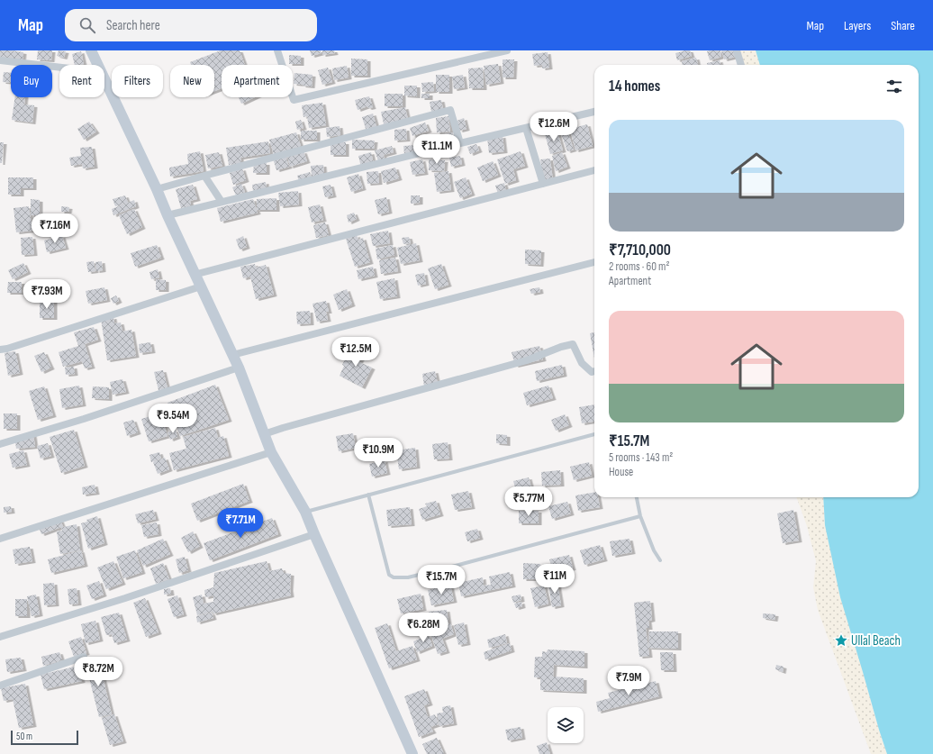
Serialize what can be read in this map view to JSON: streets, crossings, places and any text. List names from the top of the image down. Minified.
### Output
{"places":{"place":["Ullal Beach"]},"scale_bar":"50 m","page":{"header":"Map","search":"Search here","nav":["Map","Layers","Share"],"chip":["Buy","Rent","Filters","New","Apartment"],"heading":"14 homes","list":[{"name":"₹7,710,000","note":"2 rooms · 60 m² · Apartment"},{"name":"₹15.7M","note":"5 rooms · 143 m² · House"}],"price":["₹12.6M","₹11.1M","₹7.16M","₹7.93M","₹12.5M","₹9.54M","₹10.9M","₹5.77M","₹7.71M","₹11M","₹15.7M","₹6.28M","₹8.72M","₹7.9M"],"scale":"50 m"}}
